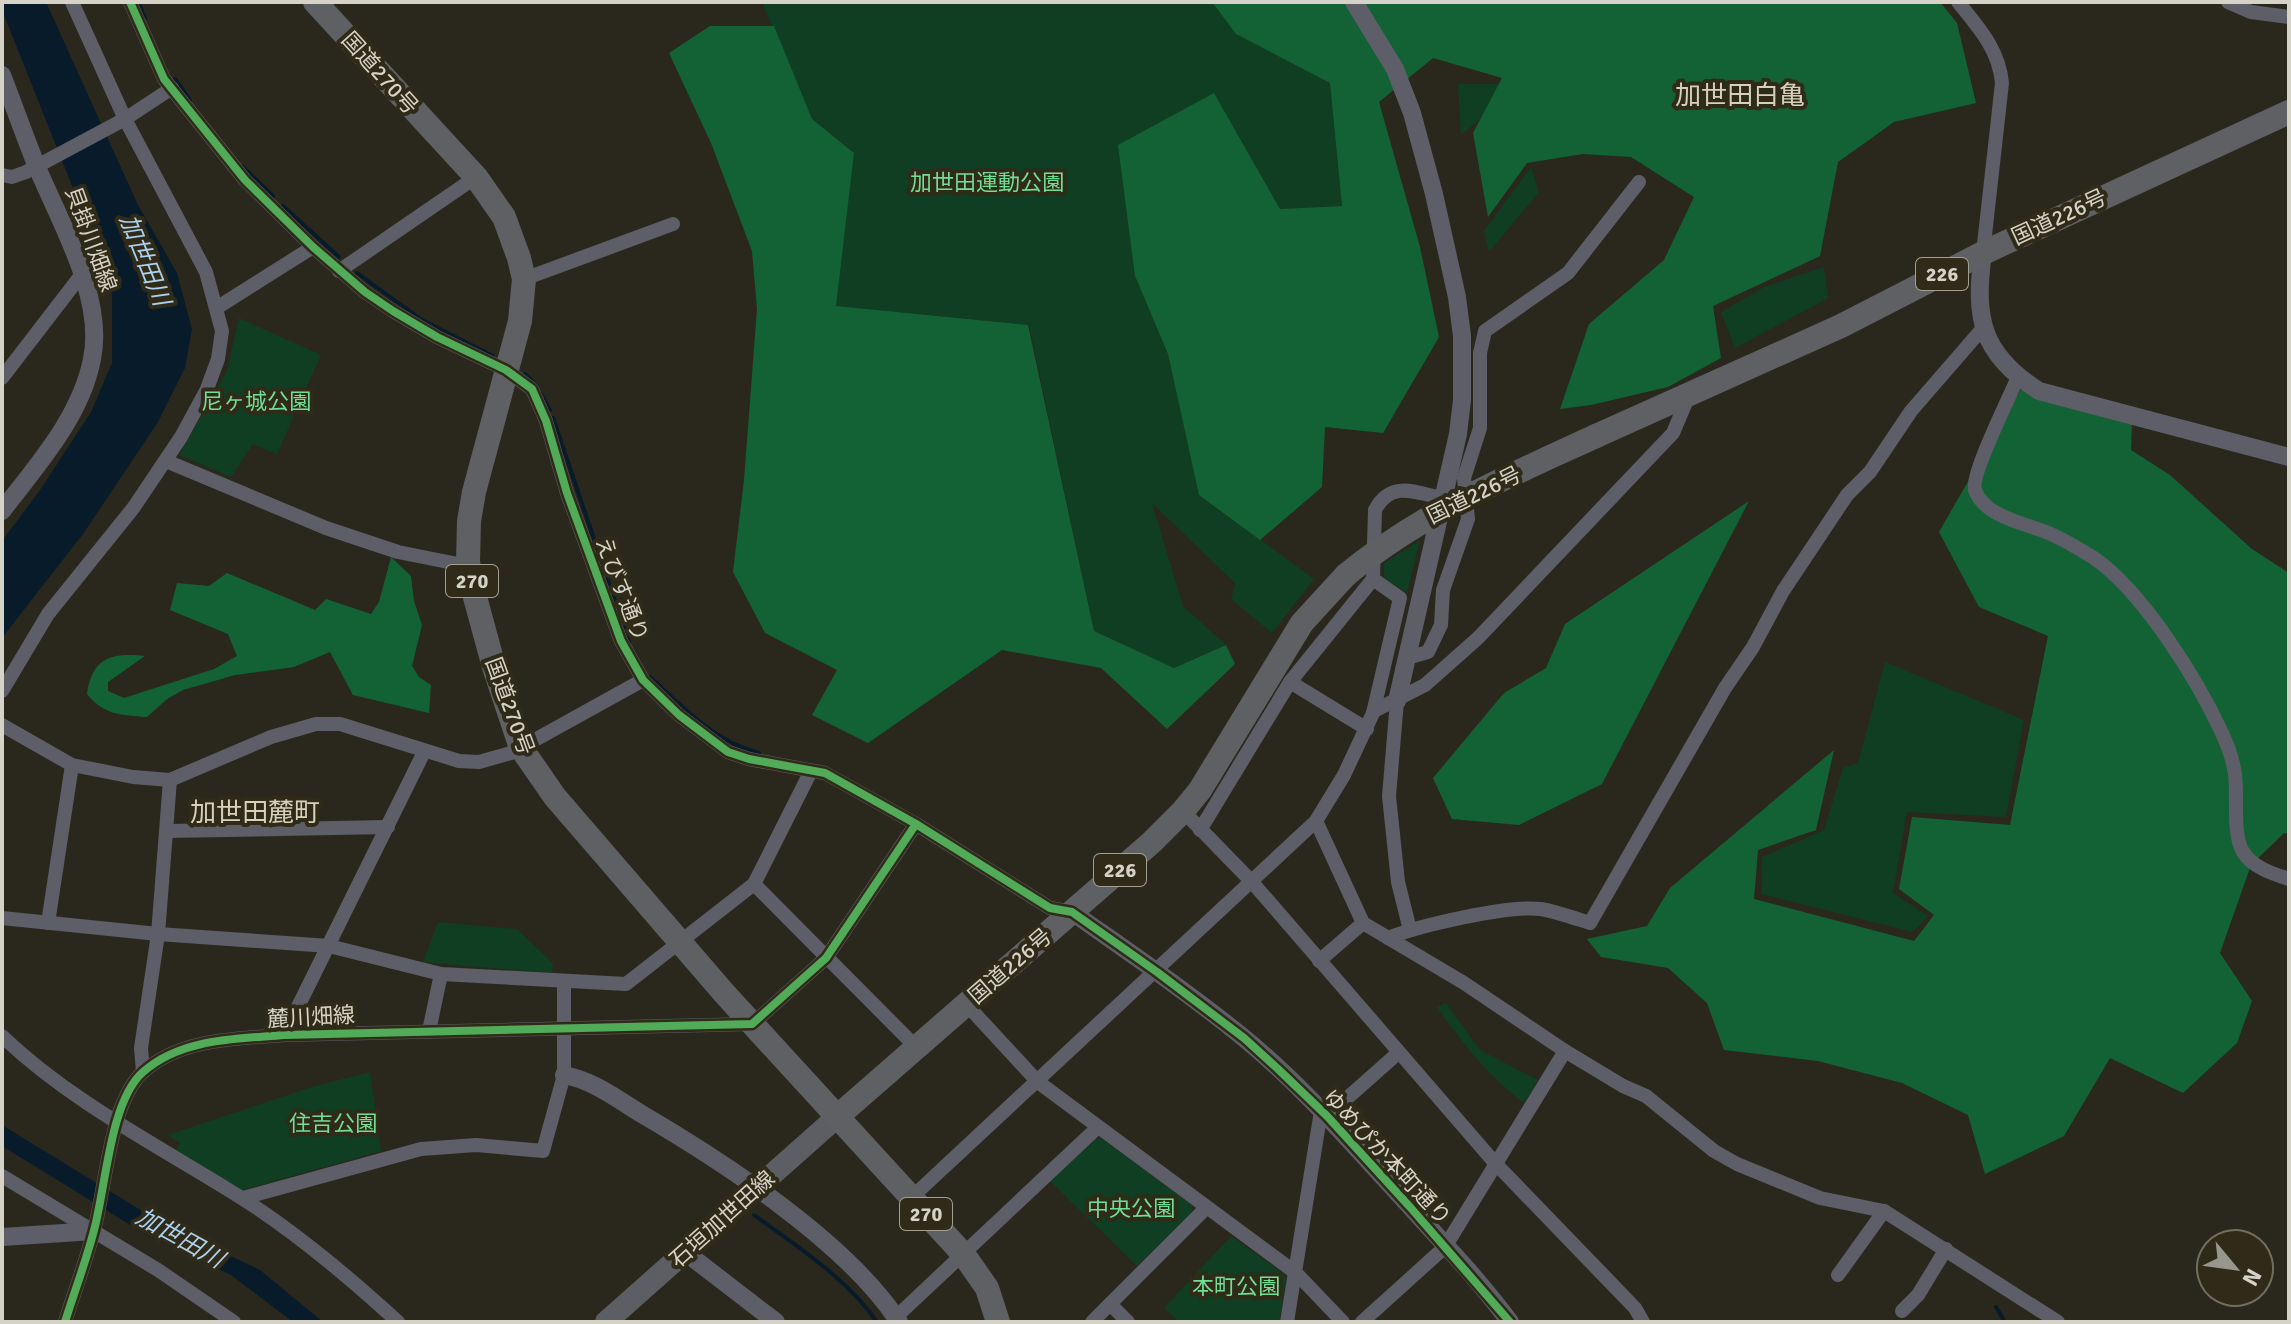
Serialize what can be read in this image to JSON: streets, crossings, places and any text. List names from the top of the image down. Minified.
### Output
{"streets":{"highway":["国道270号","国道226号","226","270"],"main road":["石垣加世田線"],"street":["貝掛川畑線","えびす通り","麓川畑線","ゆめぴか本町通り"]},"crossings":[["国道270号","国道226号"],["国道270号","えびす通り"],["国道270号","麓川畑線"],["国道270号","石垣加世田線"],["国道226号","えびす通り"],["国道226号","ゆめぴか本町通り"],["国道226号","石垣加世田線"],["えびす通り","ゆめぴか本町通り"]],"districts":["加世田白亀","加世田麓町"],"water":["加世田川"],"parks":["加世田運動公園","尼ヶ城公園","住吉公園","中央公園","本町公園"],"north":"bottom right"}
